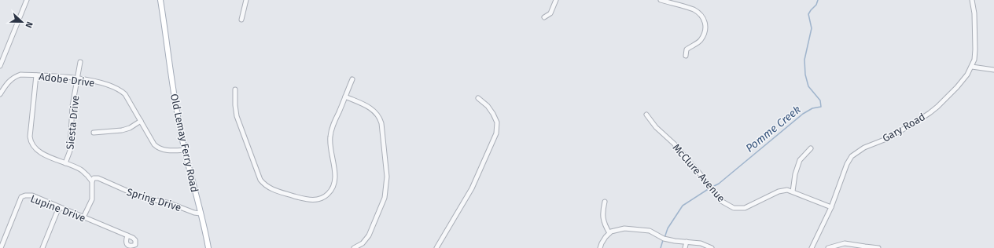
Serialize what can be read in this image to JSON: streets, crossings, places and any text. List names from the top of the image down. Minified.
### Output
{"streets":{"main road":["Old Lemay Ferry Road"],"street":["Adobe Drive","Siesta Drive","Gary Road","McClure Avenue","Spring Drive","Lupine Drive"]},"crossings":[["Adobe Drive","Siesta Drive"],["Adobe Drive","Old Lemay Ferry Road"],["Gary Road","McClure Avenue"],["Old Lemay Ferry Road","Spring Drive"]],"water":["Pomme Creek"],"north":"right"}
